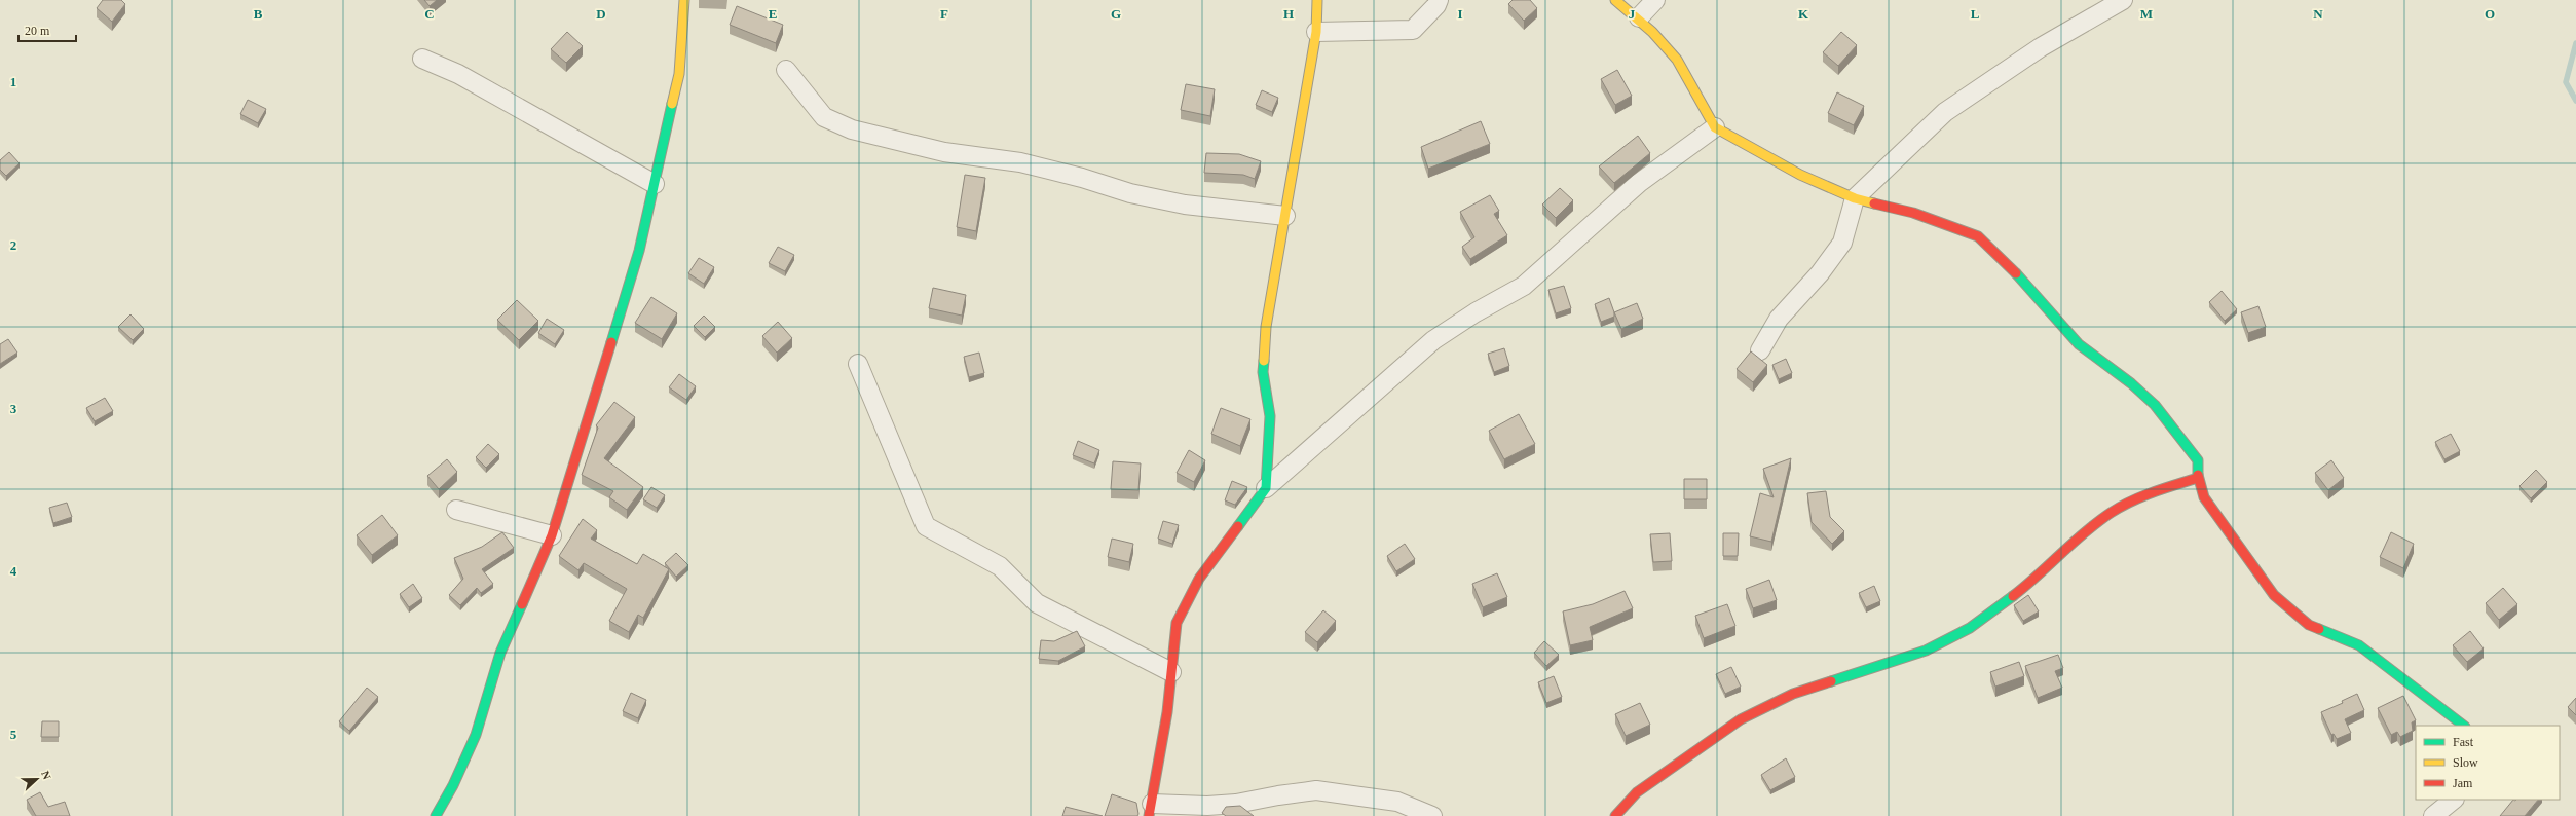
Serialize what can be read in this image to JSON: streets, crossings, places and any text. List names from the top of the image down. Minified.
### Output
{"legend":["Fast","Slow","Jam"],"scale_bar":"20 m","north":"right","grid":{"columns":["B","C","D","E","F","G","H","I","J","K","L","M","N","O"],"rows":["1","2","3","4","5"]}}
